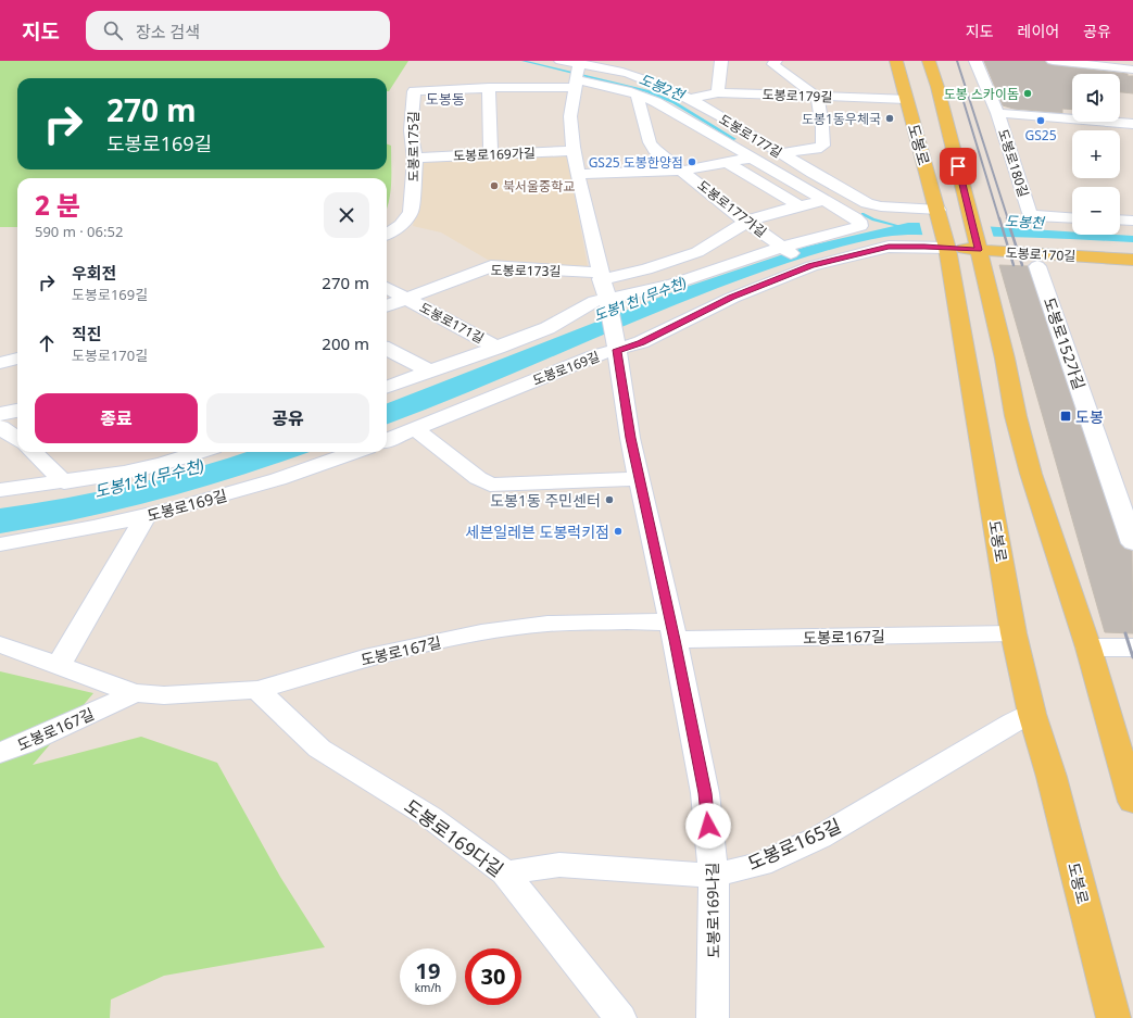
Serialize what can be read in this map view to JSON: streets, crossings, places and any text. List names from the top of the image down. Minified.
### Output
{"streets":{"main road":["도봉로","도봉로170길"],"street":["도봉로179길","도봉로177길","도봉로175길","도봉로169가길","도봉로180길","도봉로177가길","도봉로173길","도봉로171길","도봉로152가길","도봉로169길","도봉로167길","도봉로169다길","도봉로165길","도봉로169나길"]},"crossings":[["도봉로179길","도봉로177길"],["도봉로179길","도봉로"],["도봉로177길","도봉로"],["도봉로177길","도봉로175길"],["도봉로177길","도봉로177가길"],["도봉로","도봉로170길"],["도봉로","도봉로169길"],["도봉로","도봉로167길"],["도봉로","도봉로165길"],["도봉로175길","도봉로169가길"],["도봉로177가길","도봉로169길"],["도봉로170길","도봉로169길"],["도봉로173길","도봉로171길"],["도봉로171길","도봉로169나길"],["도봉로169길","도봉로169나길"],["도봉로167길","도봉로169다길"],["도봉로167길","도봉로169나길"],["도봉로169다길","도봉로165길"],["도봉로165길","도봉로169나길"]],"districts":["도봉동"],"water":["도봉2천","도봉천","도봉1천 (무수천)"],"places":{"other":["도봉 스카이돔","도봉1동우체국","GS25","GS25 도봉한양점","북서울중학교","도봉1동 주민센터","세븐일레븐 도봉럭키점"],"transit":["도봉"]},"page":{"header":"지도","search":"장소 검색","nav":["지도","레이어","공유"],"map_buttons":["+","−"],"turn":["270 m","도봉로169길"],"heading":["2 분","590 m · 06:52"],"list":[{"name":"우회전","note":"도봉로169길","value":"270 m"},{"name":"직진","note":"도봉로170길","value":"200 m"}],"buttons":["종료","공유"],"speed":"19 km/h","limit":"30"}}
